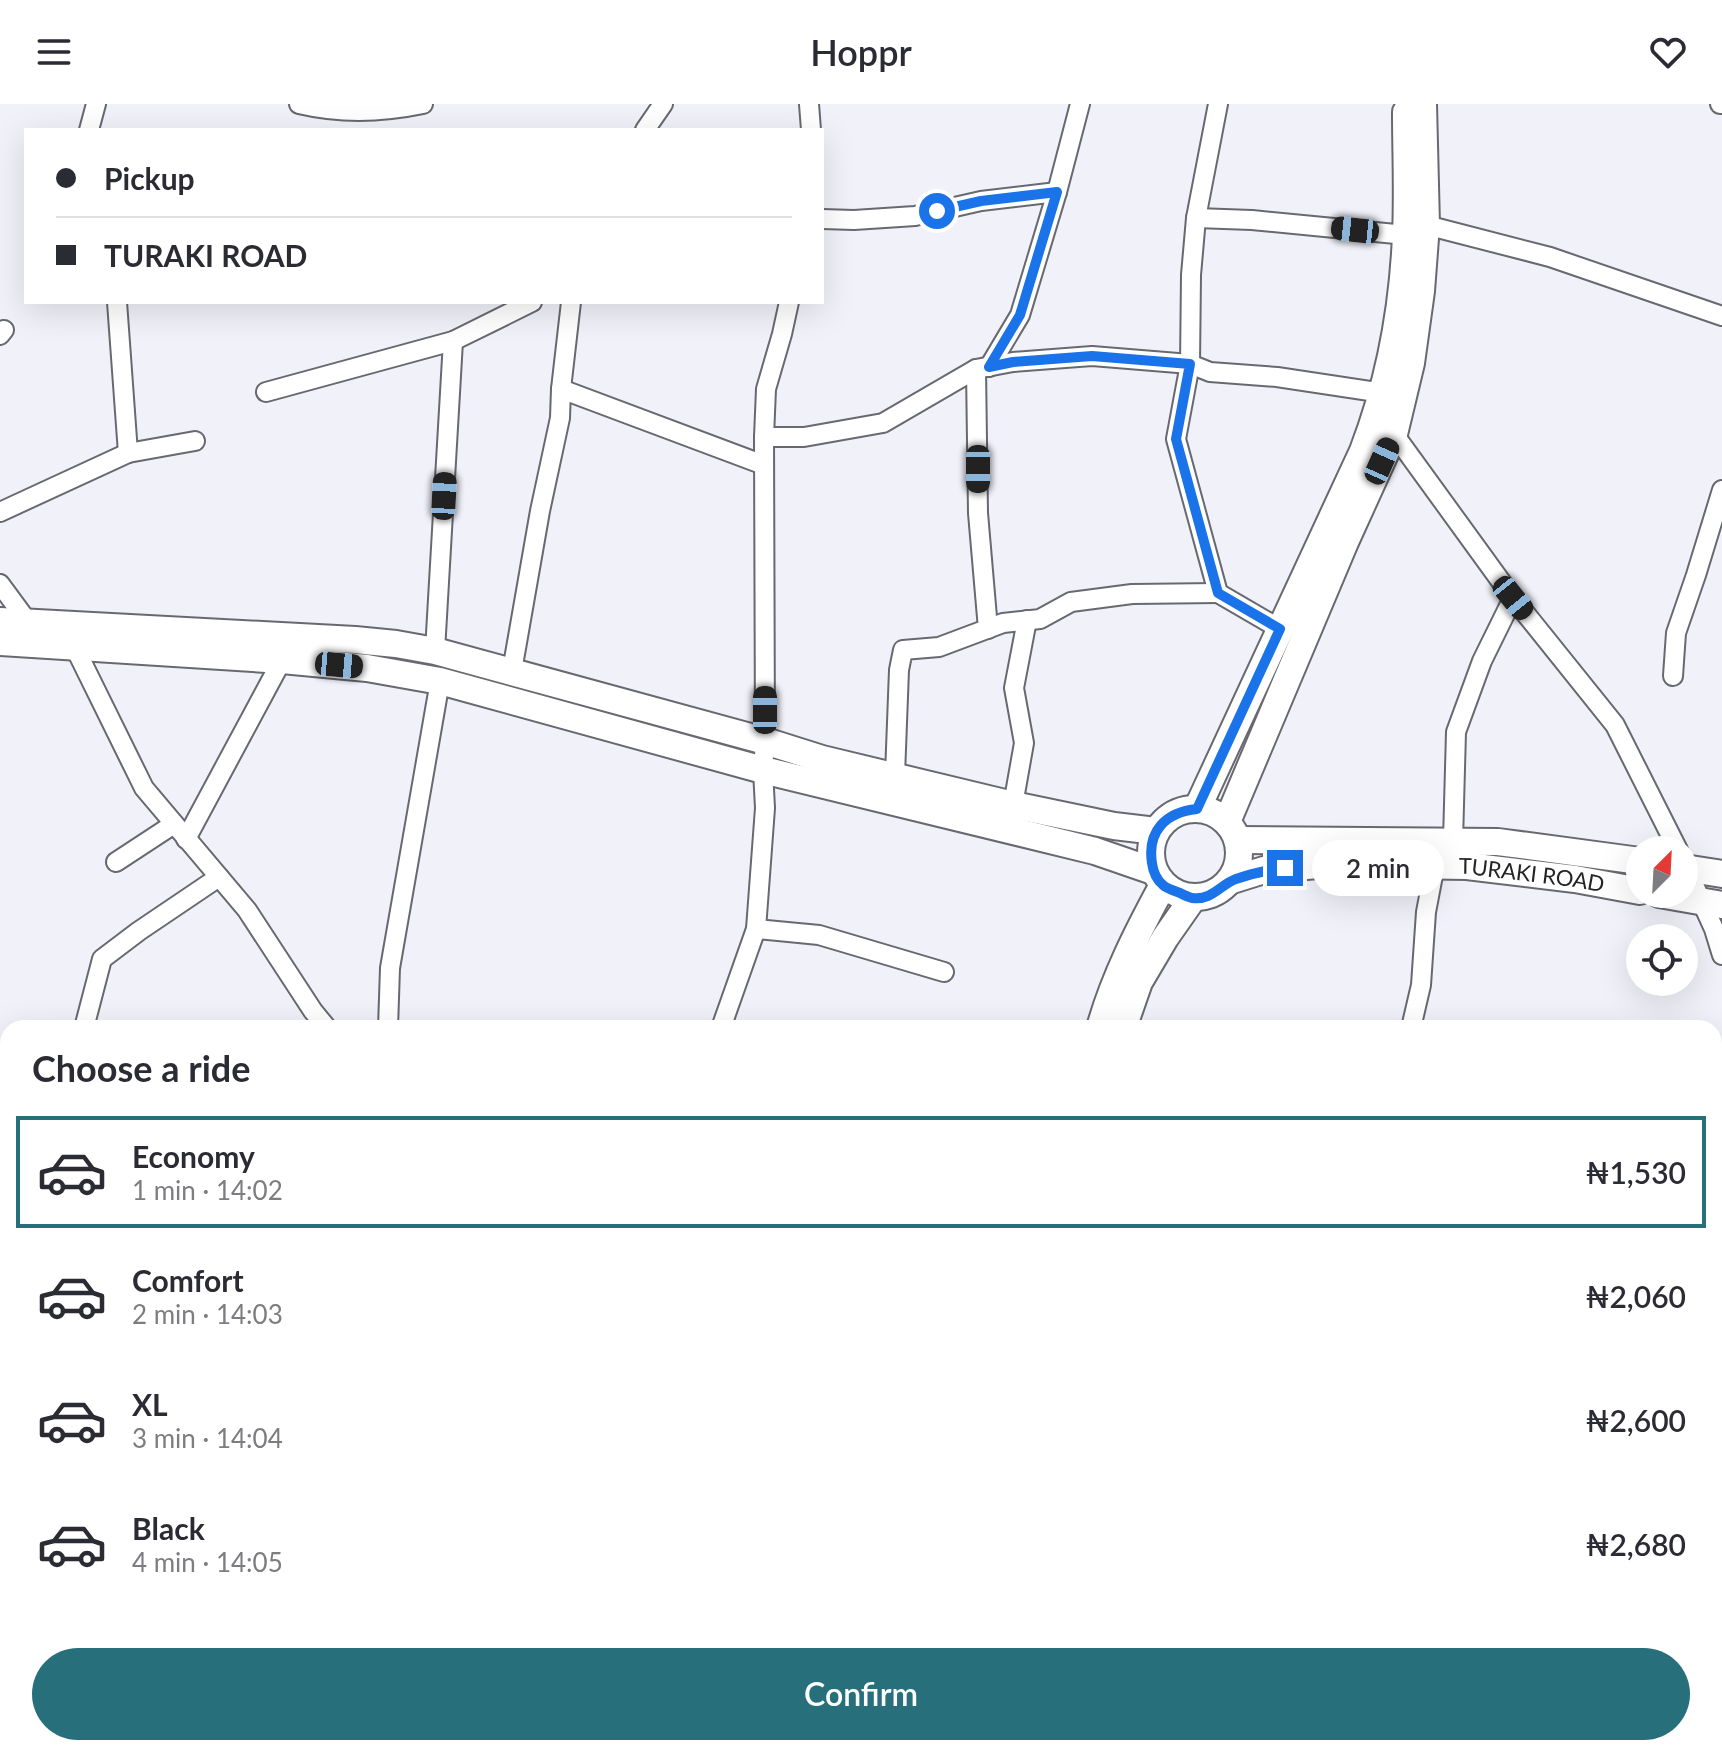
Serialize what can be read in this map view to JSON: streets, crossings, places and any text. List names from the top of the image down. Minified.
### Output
{"streets":{"main road":["TURAKI ROAD"]},"north":"top right","page":{"header":"Hoppr","banner":["Pickup","TURAKI ROAD"],"bubble":"2 min","heading":"Choose a ride","list":[{"name":"Economy","note":"1 min · 14:02","value":"₦1,530"},{"name":"Comfort","note":"2 min · 14:03","value":"₦2,060"},{"name":"XL","note":"3 min · 14:04","value":"₦2,600"},{"name":"Black","note":"4 min · 14:05","value":"₦2,680"}],"buttons":"Confirm"}}
